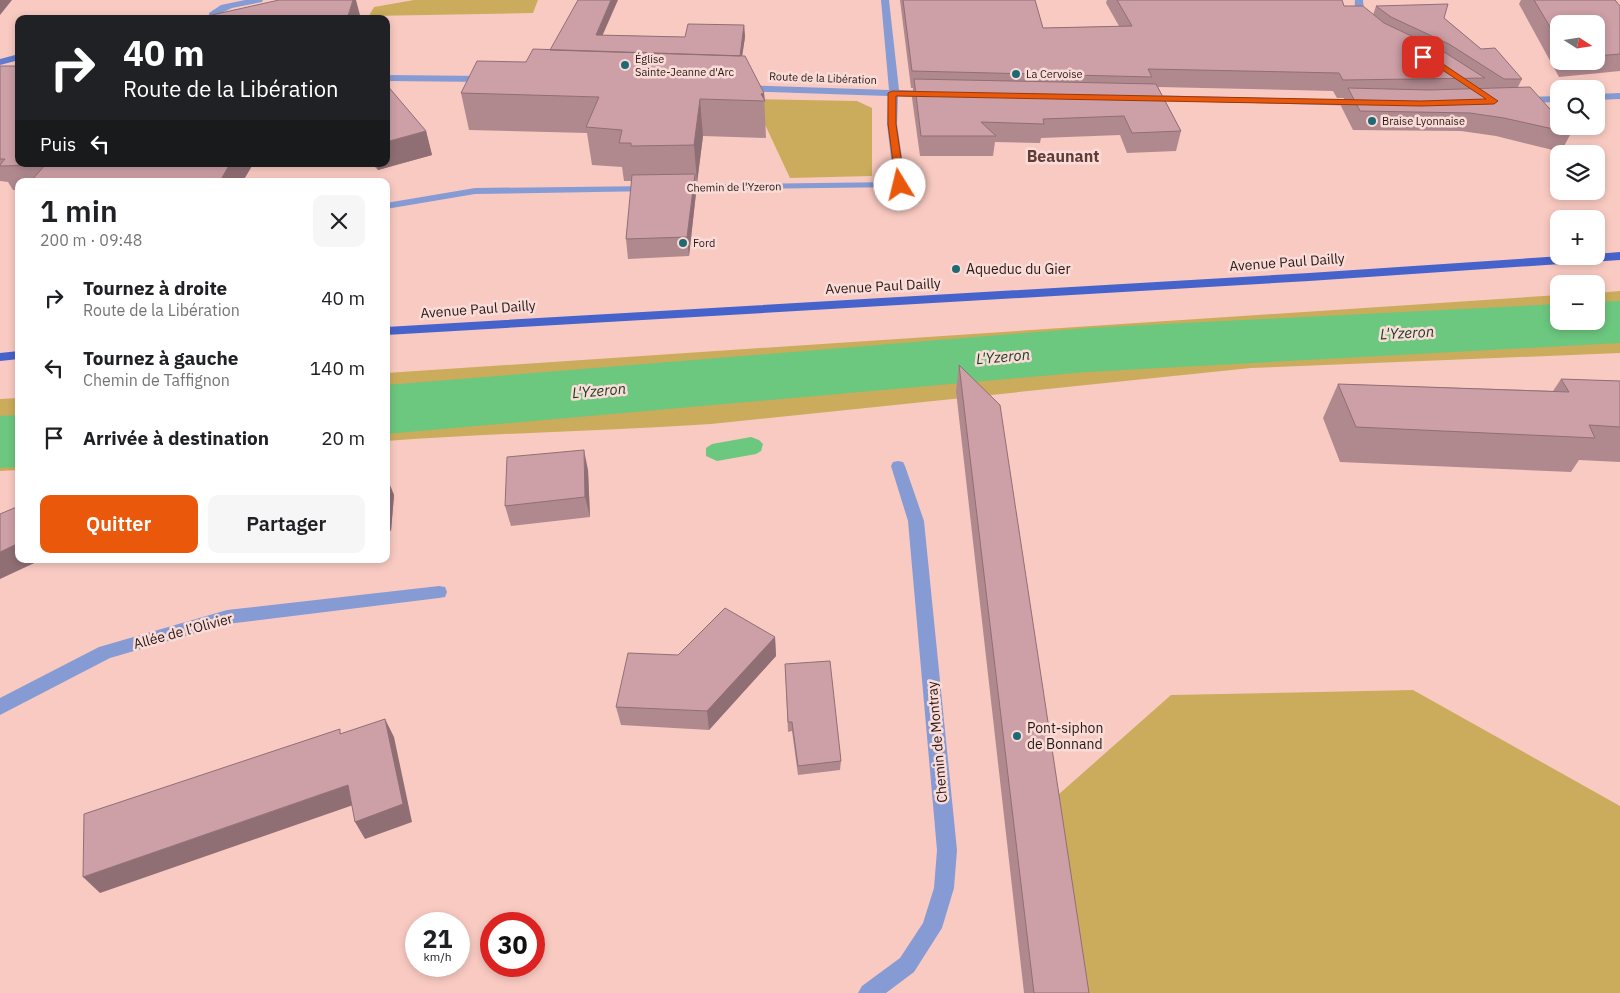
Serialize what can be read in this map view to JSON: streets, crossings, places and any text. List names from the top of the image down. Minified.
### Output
{"streets":{"main road":["Avenue Paul Dailly"],"street":["Route de la Libération","Chemin de l'Yzeron","Allée de l’Olivier","Chemin de Montray"]},"crossings":[["Route de la Libération","Chemin de l'Yzeron"]],"districts":["Beaunant"],"water":["L'Yzeron"],"places":["Église Sainte-Jeanne d'Arc","La Cervoise","Braise Lyonnaise","Ford","Aqueduc du Gier","Pont-siphon de Bonnand"],"north":"right","page":{"map_buttons":["+","−"],"turn":["40 m","Route de la Libération"],"then":"Puis","heading":["1 min","200 m · 09:48"],"list":[{"name":"Tournez à droite","note":"Route de la Libération","value":"40 m"},{"name":"Tournez à gauche","note":"Chemin de Taffignon","value":"140 m"},{"name":"Arrivée à destination","value":"20 m"}],"buttons":["Quitter","Partager"],"speed":"21 km/h","limit":"30"}}
